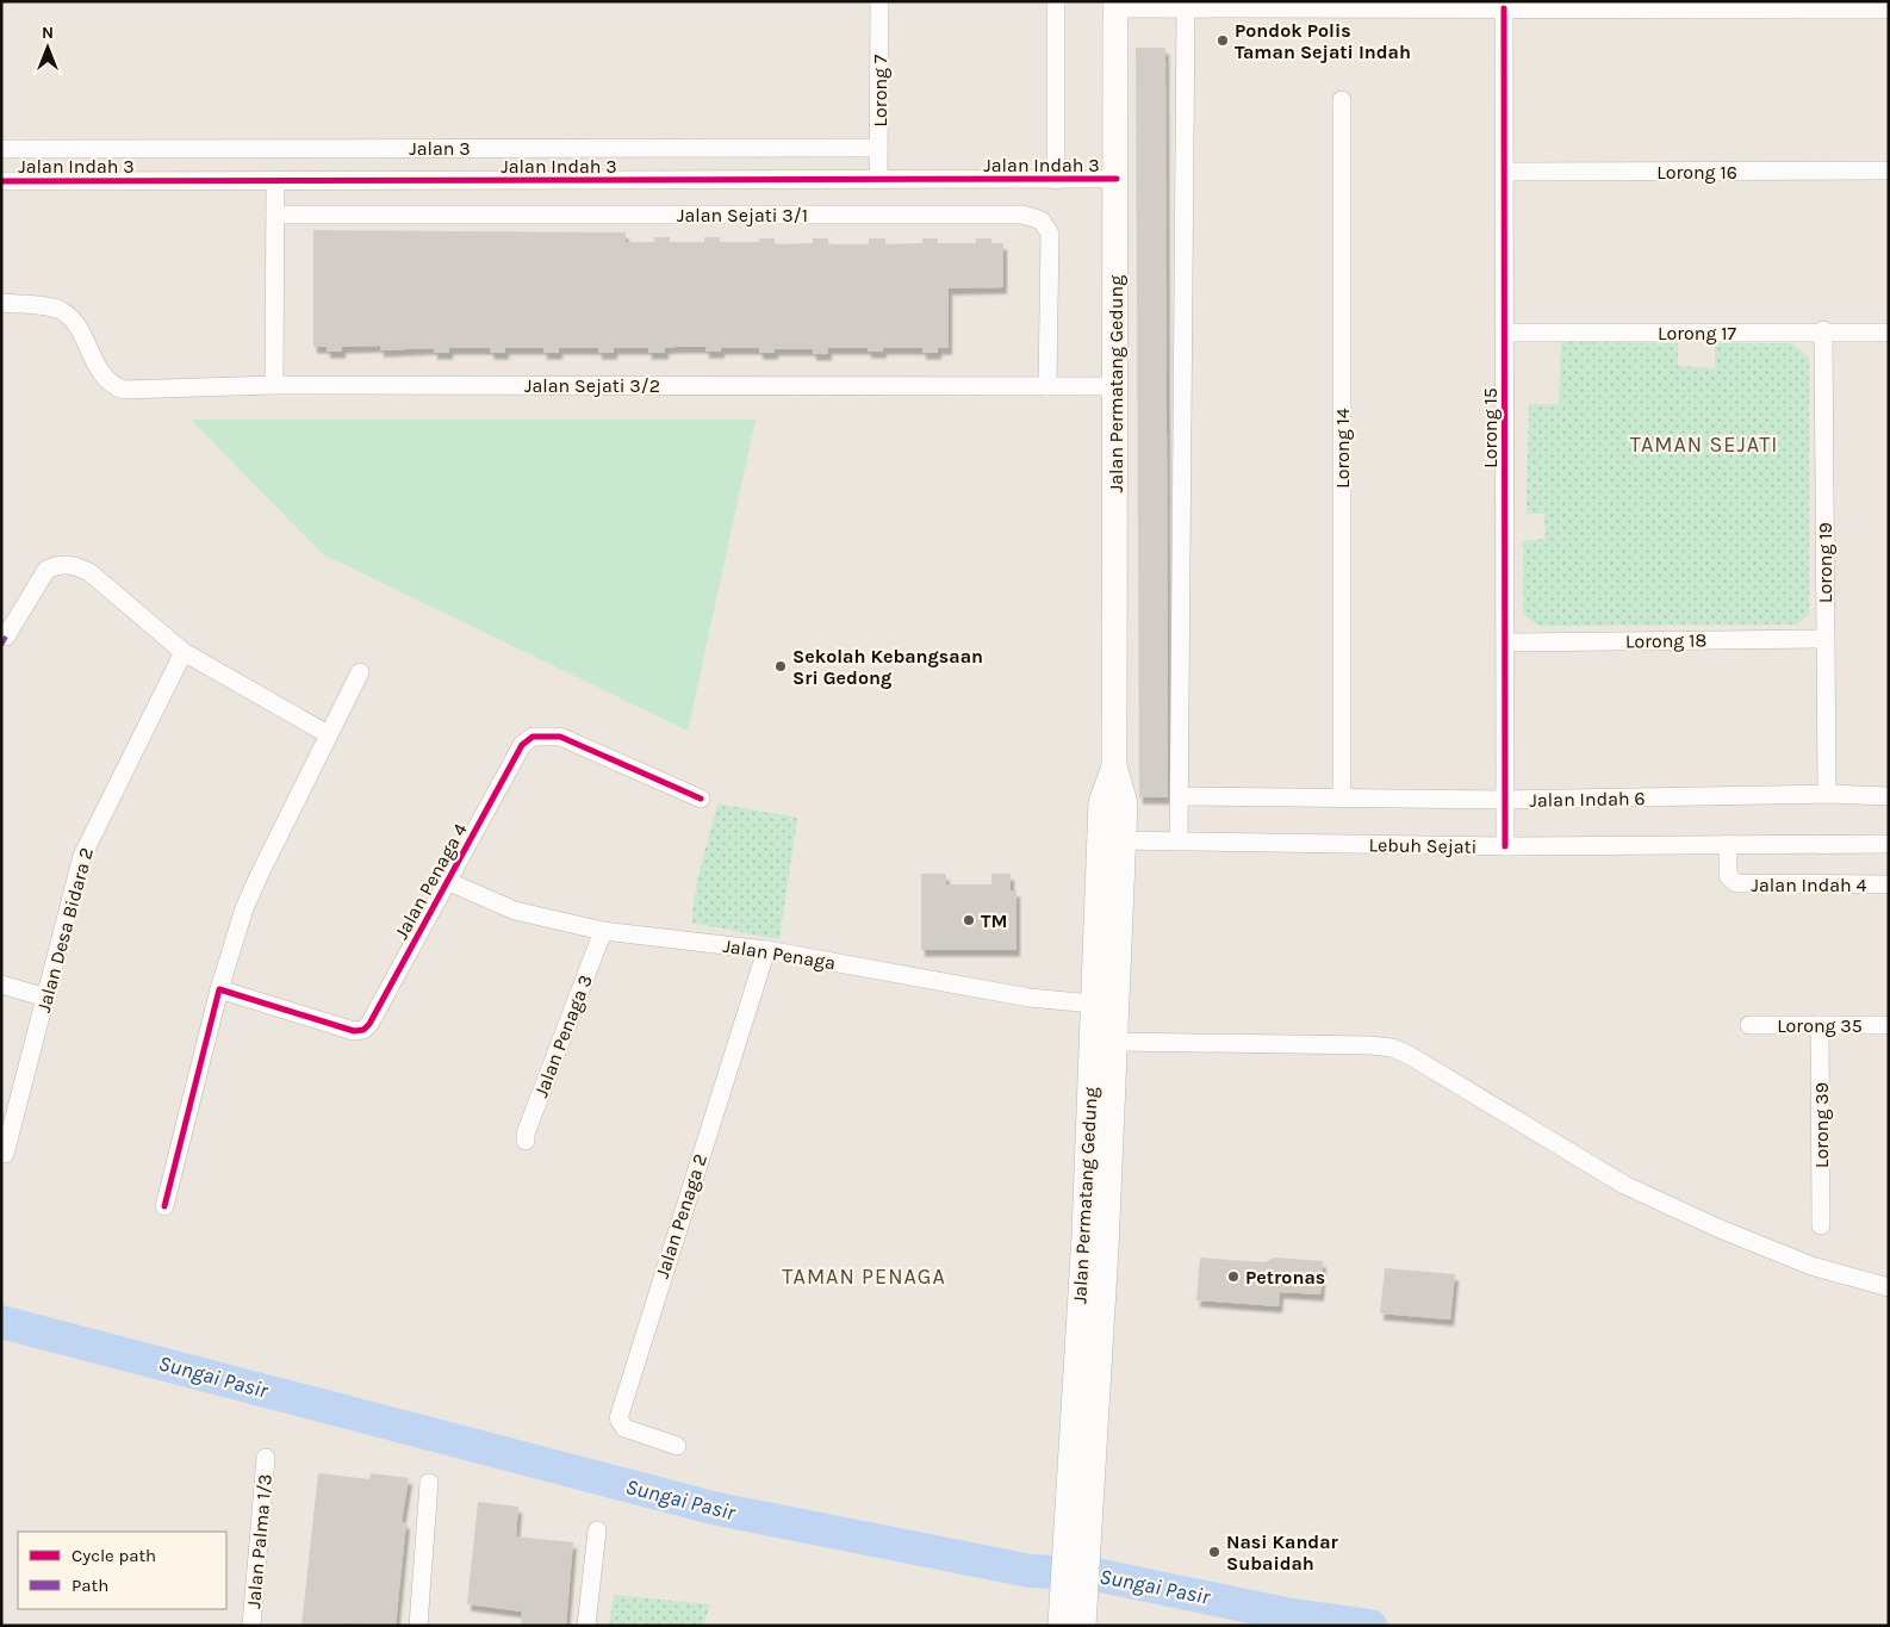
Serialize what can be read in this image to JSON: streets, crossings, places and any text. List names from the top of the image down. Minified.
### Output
{"streets":{"main road":["Jalan Permatang Gedung"],"street":["Lorong 7","Jalan 3","Jalan Indah 3","Lorong 16","Jalan Sejati 3/1","Lorong 17","Jalan Sejati 3/2","Lorong 15","Lorong 14","Lorong 19","Lorong 18","Jalan Indah 6","Lebuh Sejati","Jalan Penaga 4","Jalan Indah 4","Jalan Desa Bidara 2","Jalan Penaga","Lorong 35","Jalan Penaga 3","Lorong 39","Jalan Penaga 2","Jalan Palma 1/3"]},"crossings":[["Lorong 7","Jalan 3"],["Lorong 7","Jalan Indah 3"],["Jalan Indah 3","Jalan Permatang Gedung"],["Lorong 16","Lorong 15"],["Jalan Sejati 3/1","Jalan Sejati 3/2"],["Lorong 17","Lorong 15"],["Lorong 17","Lorong 19"],["Jalan Permatang Gedung","Jalan Sejati 3/2"],["Jalan Permatang Gedung","Lebuh Sejati"],["Jalan Permatang Gedung","Jalan Penaga"],["Lorong 15","Lorong 18"],["Lorong 15","Jalan Indah 6"],["Lorong 15","Lebuh Sejati"],["Lorong 14","Jalan Indah 6"],["Lorong 19","Lorong 18"],["Lorong 19","Jalan Indah 6"],["Lebuh Sejati","Jalan Indah 4"],["Jalan Penaga 4","Jalan Penaga"],["Jalan Penaga","Jalan Penaga 3"],["Jalan Penaga","Jalan Penaga 2"],["Lorong 35","Lorong 39"]],"districts":["TAMAN SEJATI","TAMAN PENAGA"],"water":["Sungai Pasir"],"places":["Pondok Polis Taman Sejati Indah","Sekolah Kebangsaan Sri Gedong","TM","Petronas","Nasi Kandar Subaidah"],"legend":["Cycle path","Path"],"north":"top"}
